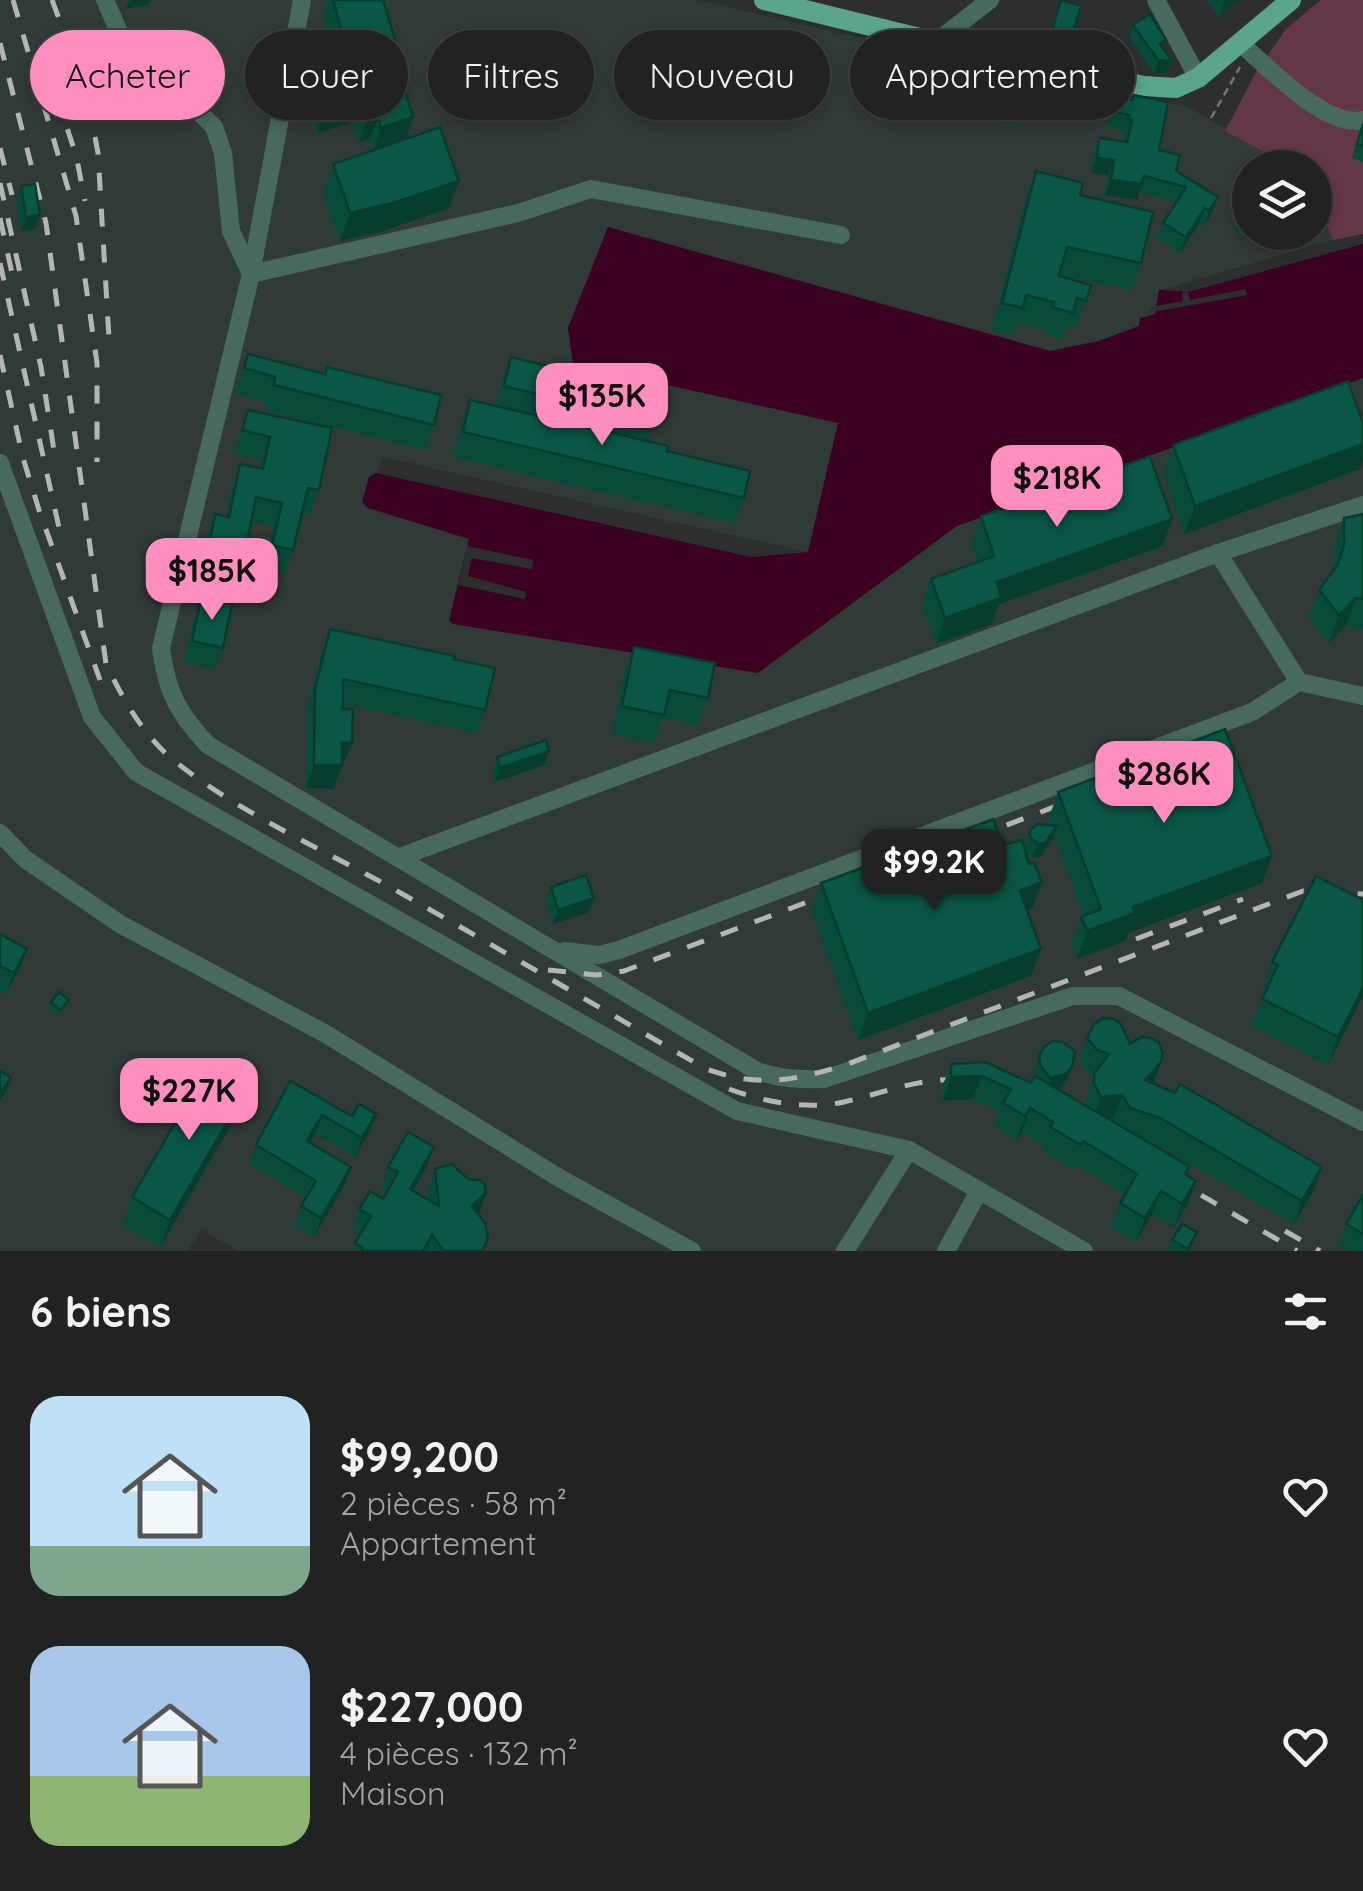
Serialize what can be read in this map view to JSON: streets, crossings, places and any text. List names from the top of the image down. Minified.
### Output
{"page":{"chip":["Acheter","Louer","Filtres","Nouveau","Appartement"],"price":["$135K","$218K","$185K","$286K","$99.2K","$227K"],"heading":"6 biens","list":[{"name":"$99,200","note":"2 pièces · 58 m² · Appartement"},{"name":"$227,000","note":"4 pièces · 132 m² · Maison"}]}}
